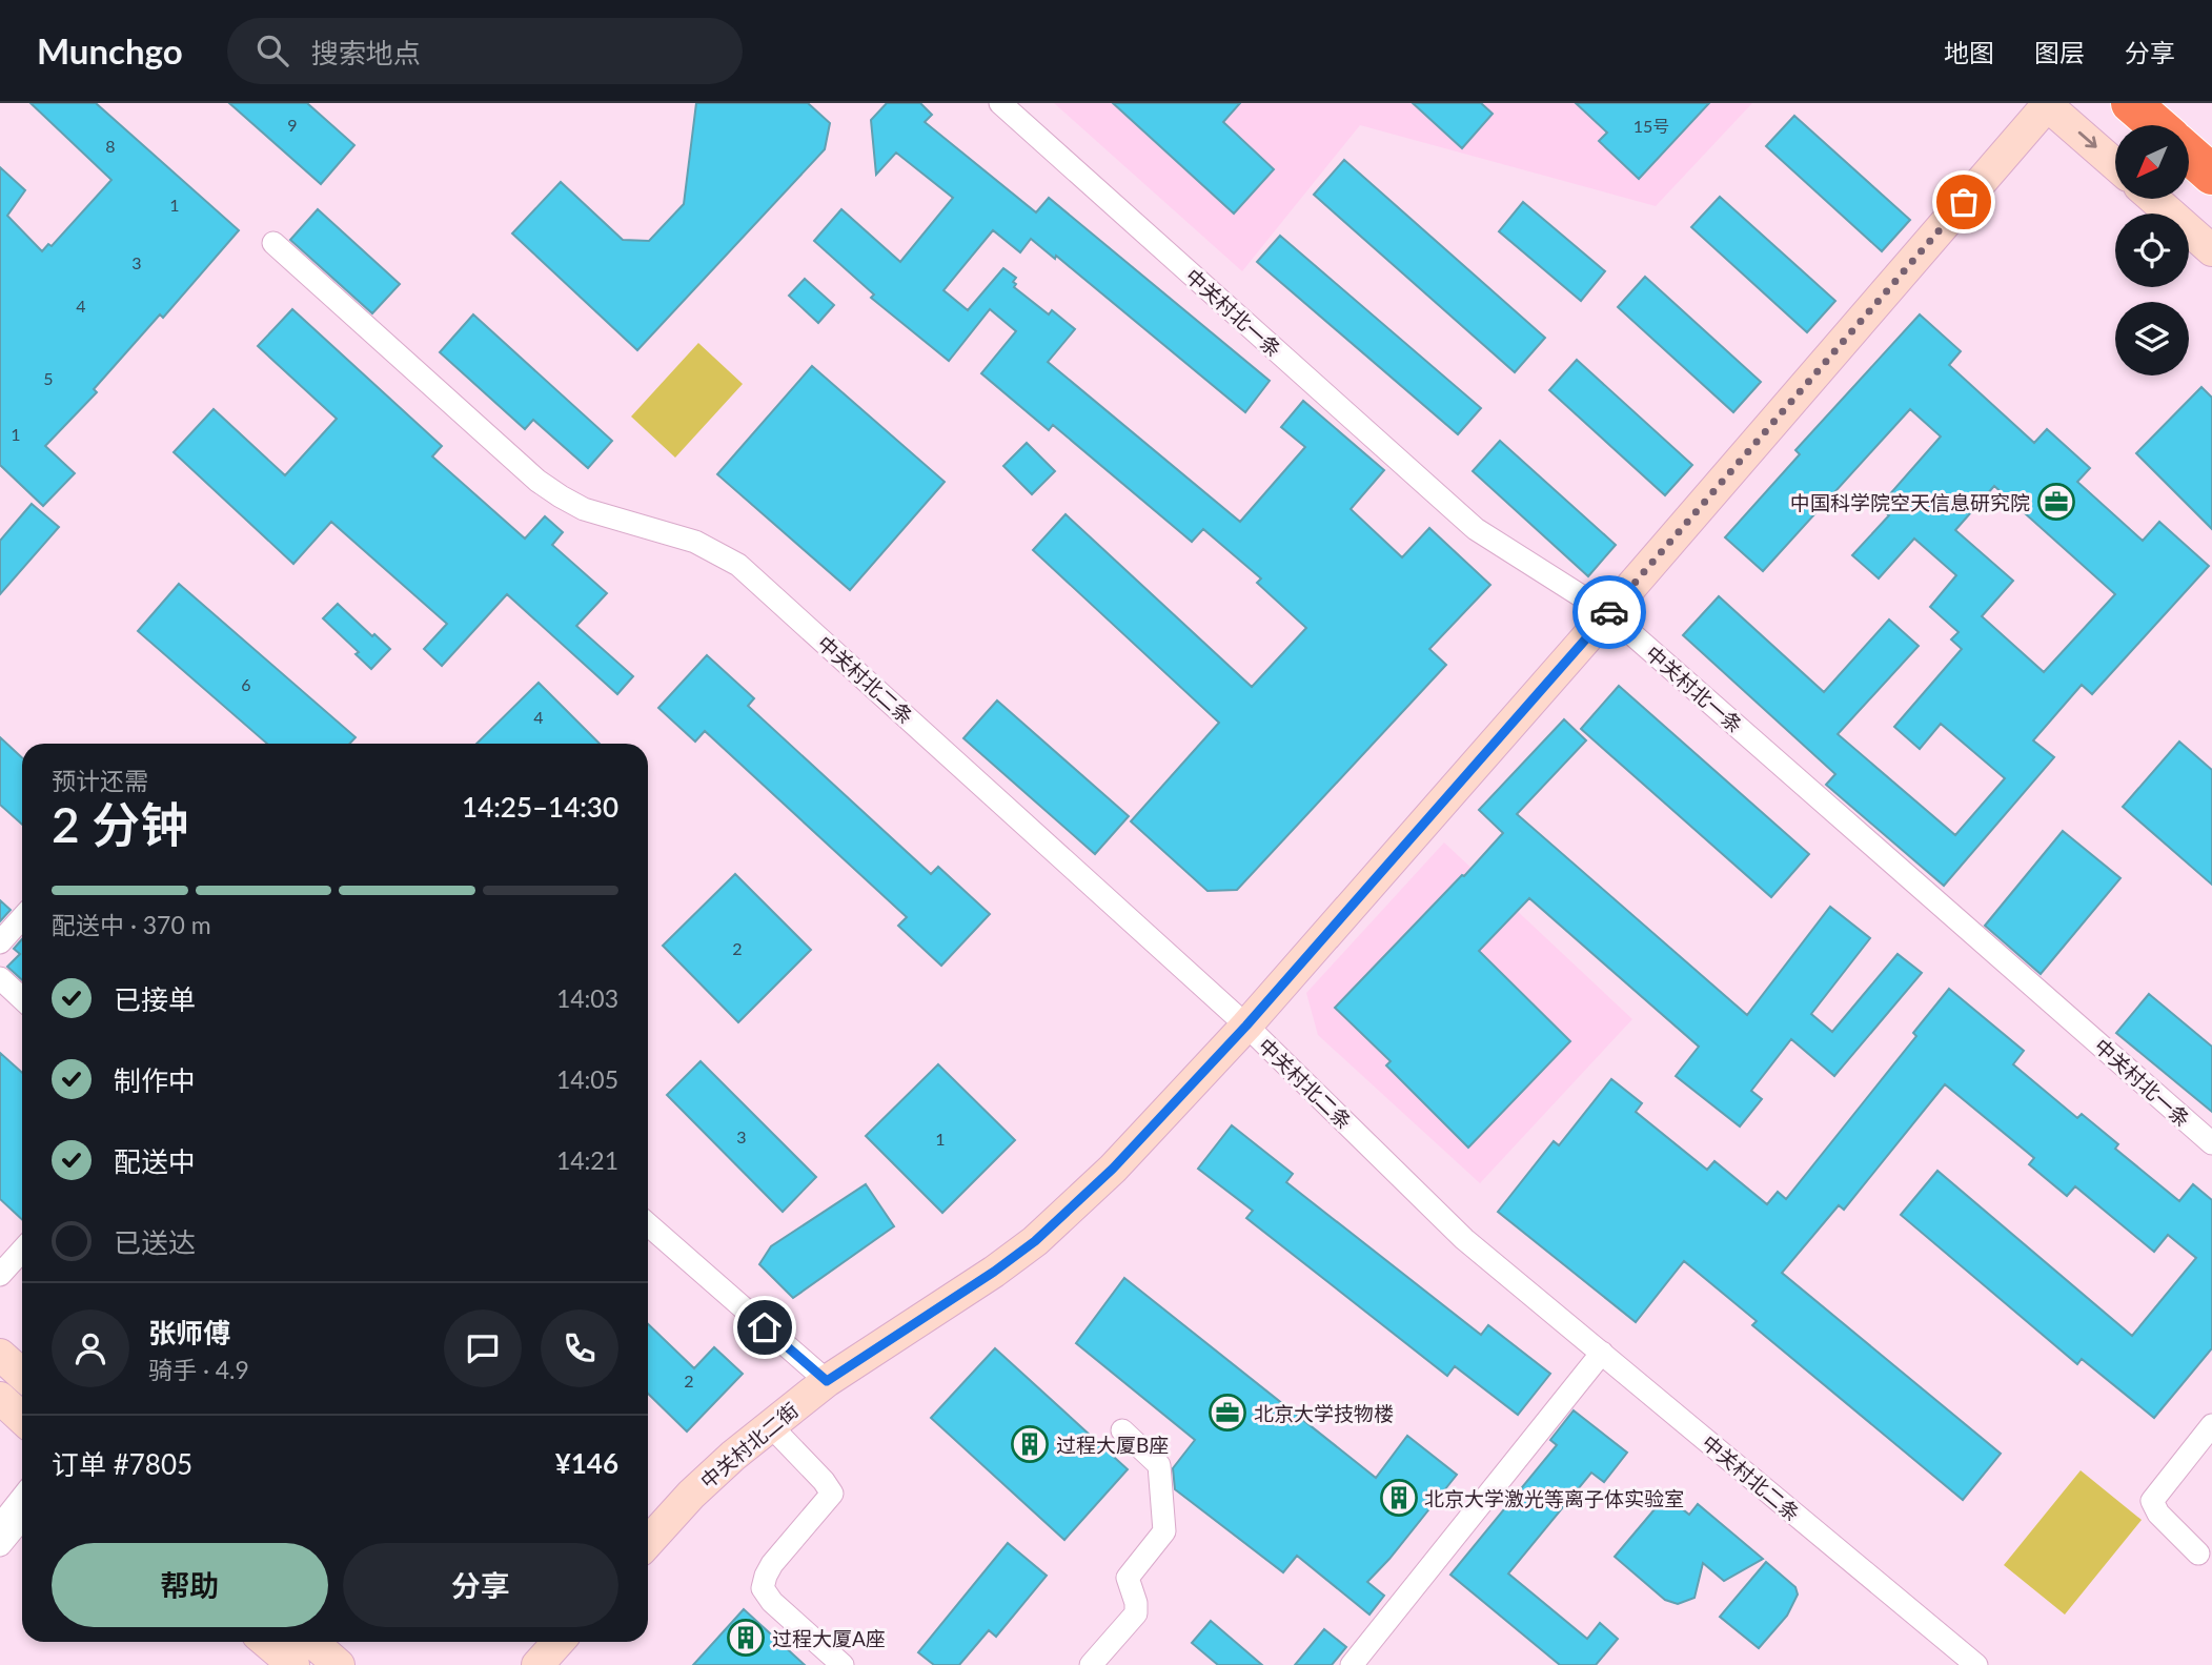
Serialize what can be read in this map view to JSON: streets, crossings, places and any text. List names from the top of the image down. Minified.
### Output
{"streets":{"street":["中关村北一条","中关村北二条","中关村北二街"]},"crossings":[["中关村北一条","中关村北二街"],["中关村北二条","中关村北二街"]],"places":{"office":["中国科学院空天信息研究院","北京大学技物楼"],"building":["过程大厦B座","北京大学激光等离子体实验室","过程大厦A座"]},"house_numbers":["9","15号","8","1","3","4","5","1","6","4","2","3","1","2"],"north":"bottom left","page":{"header":"Munchgo","search":"搜索地点","nav":["地图","图层","分享"],"heading":["2 分钟","预计还需","14:25–14:30"],"panel":["张师傅","骑手 · 4.9","订单 #7805","¥146"],"bar":"配送中 · 370 m","list":[["已接单","14:03"],["制作中","14:05"],["配送中","14:21"],"已送达"],"buttons":["帮助","分享"]}}
